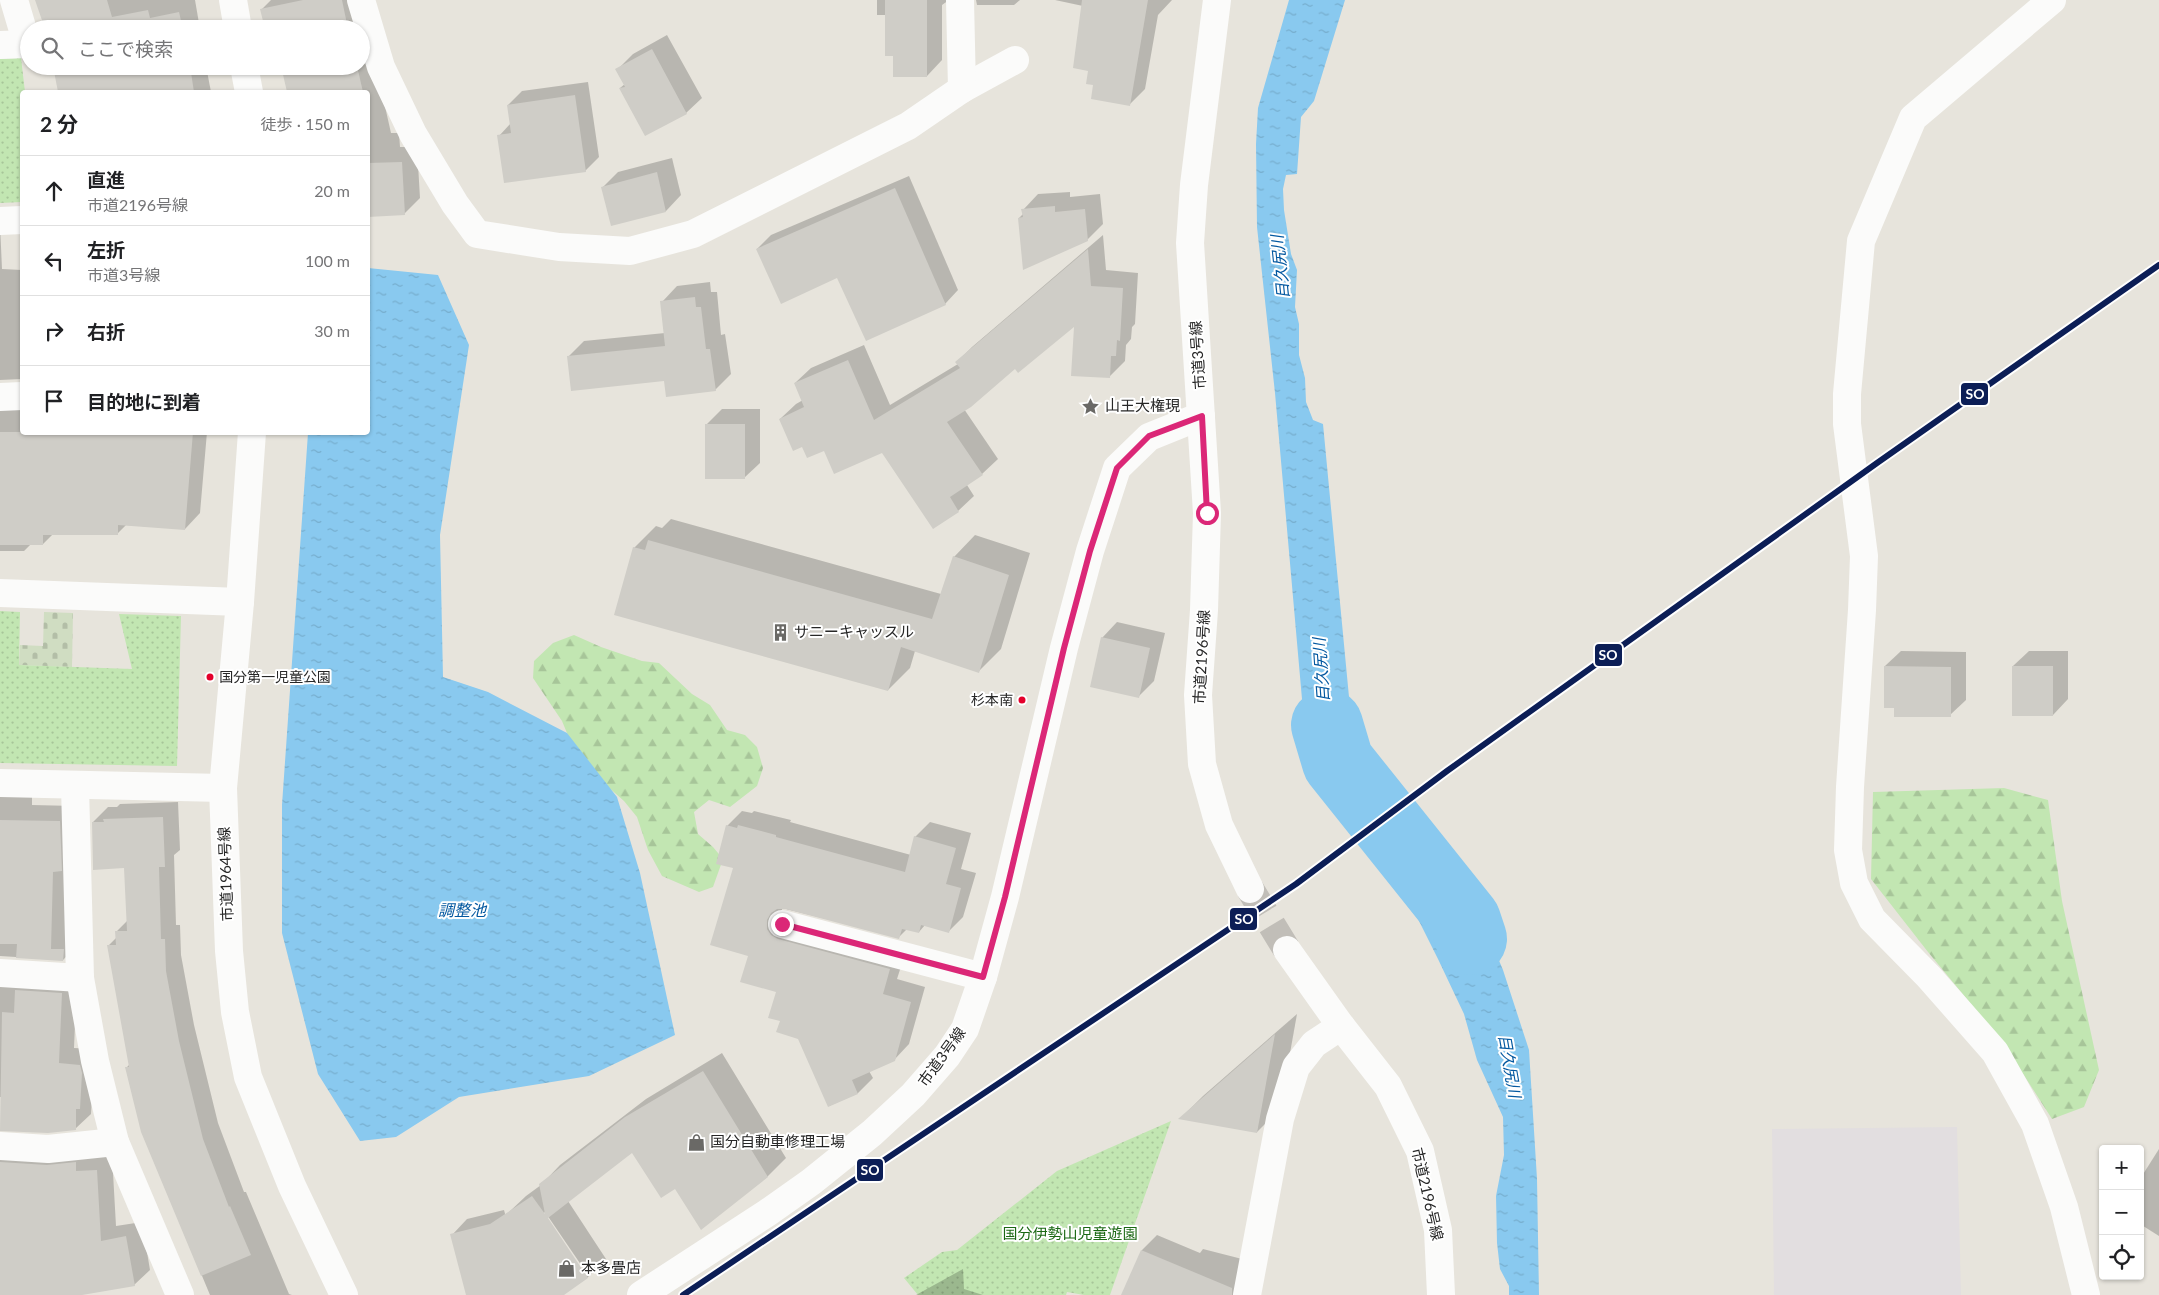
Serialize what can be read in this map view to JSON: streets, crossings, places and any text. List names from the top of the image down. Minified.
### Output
{"streets":{"street":["市道3号線","市道2196号線","市道1964号線"]},"crossings":[["市道3号線","市道2196号線"]],"water":["目久尻川","調整池"],"parks":["国分伊勢山児童遊園"],"places":{"place":["山王大権現"],"building":["サニーキャッスル"],"other":["国分第一児童公園","杉本南"],"shop":["国分自動車修理工場","本多畳店"]},"lines":["transit line SO"],"page":{"search":"ここで検索","heading":["2 分","徒歩 · 150 m"],"list":[["直進","市道2196号線","20 m"],["左折","市道3号線","100 m"],["右折","30 m"],"目的地に到着"],"map_buttons":["+","−"]}}
